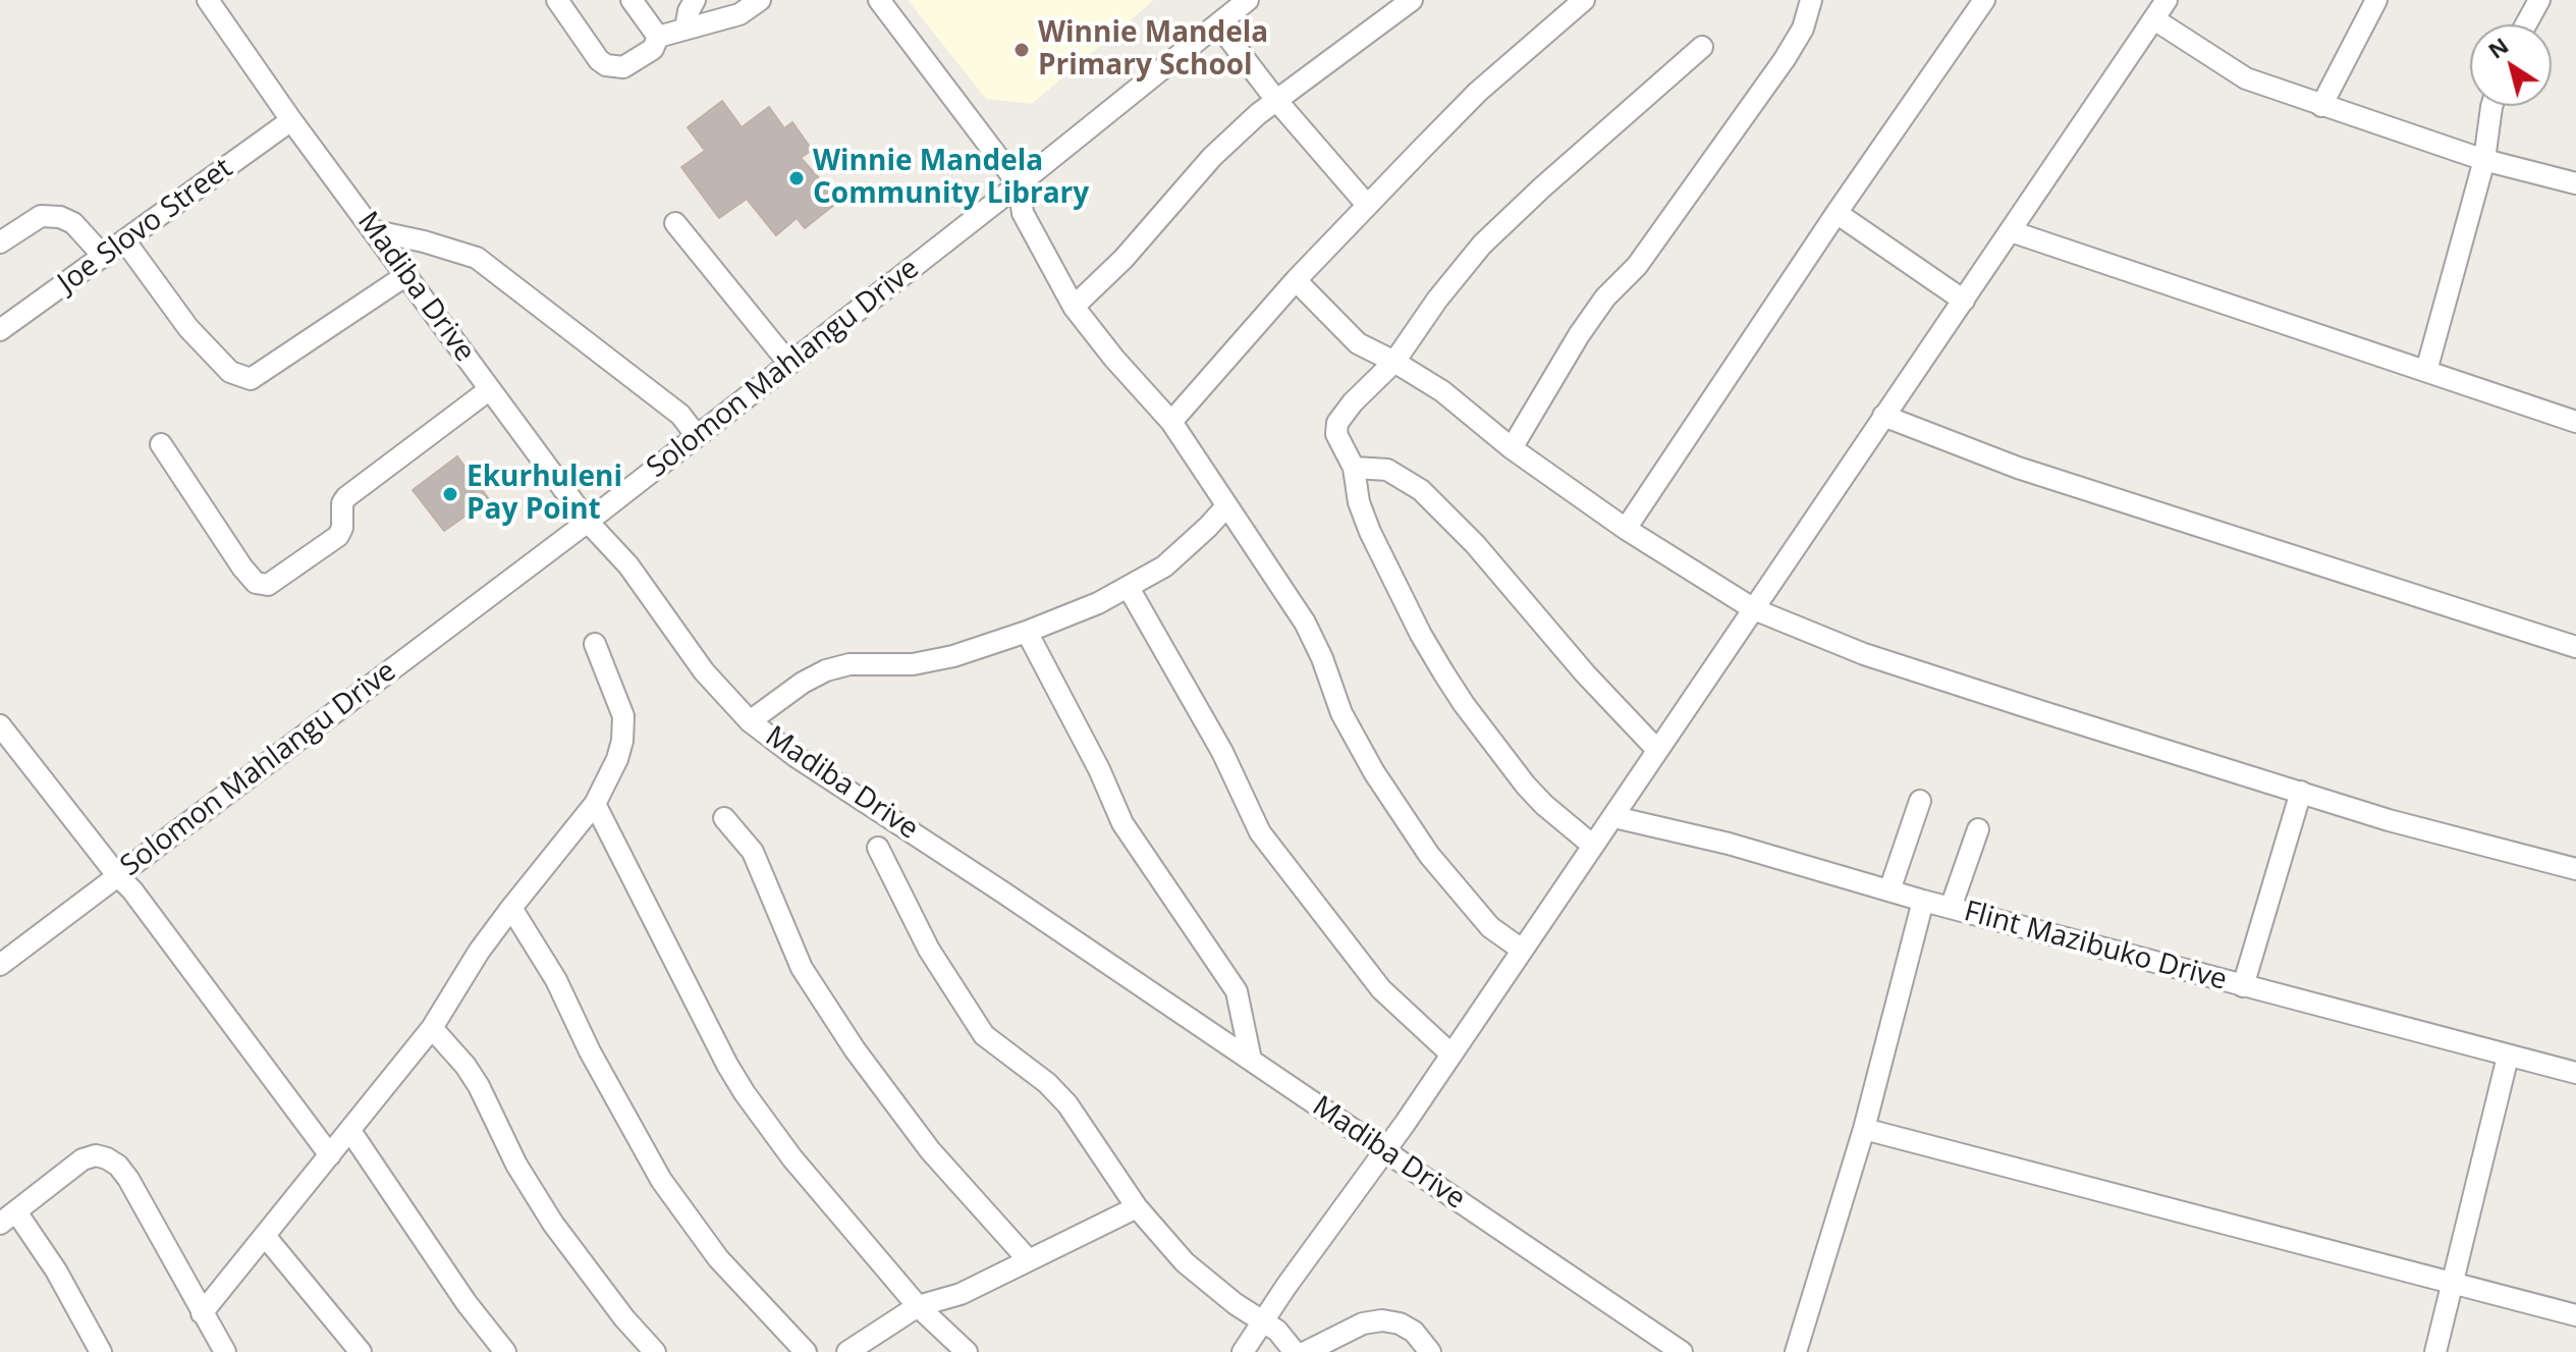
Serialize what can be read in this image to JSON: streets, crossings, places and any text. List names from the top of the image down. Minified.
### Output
{"streets":{"street":["Joe Slovo Street","Madiba Drive","Solomon Mahlangu Drive","Flint Mazibuko Drive"]},"crossings":[["Joe Slovo Street","Madiba Drive"],["Madiba Drive","Solomon Mahlangu Drive"]],"places":["Winnie Mandela Primary School","Winnie Mandela Community Library","Ekurhuleni Pay Point"],"north":"top left"}
